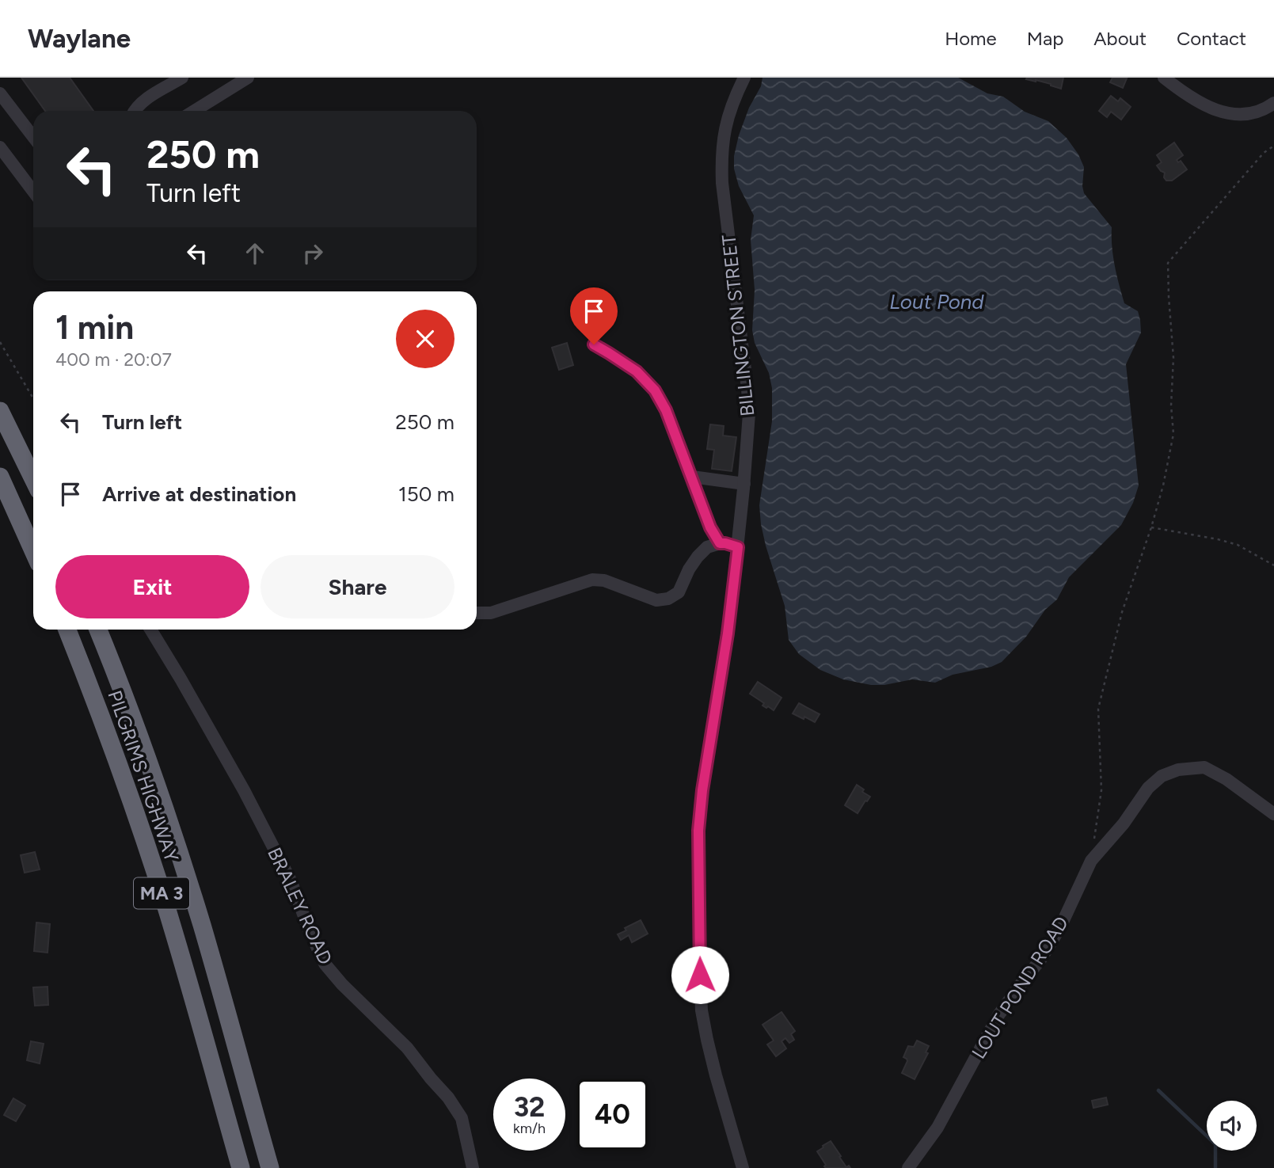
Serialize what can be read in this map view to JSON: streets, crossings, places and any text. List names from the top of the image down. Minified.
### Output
{"streets":{"highway":["PILGRIMS HIGHWAY","MA 3"],"street":["BILLINGTON STREET","BRALEY ROAD","LOUT POND ROAD"]},"water":["Lout Pond"],"page":{"header":"Waylane","nav":["Home","Map","About","Contact"],"turn":["250 m","Turn left"],"heading":["1 min","400 m · 20:07"],"list":[{"name":"Turn left","value":"250 m"},{"name":"Arrive at destination","value":"150 m"}],"buttons":["Exit","Share"],"speed":"32 km/h","limit":"40"}}
